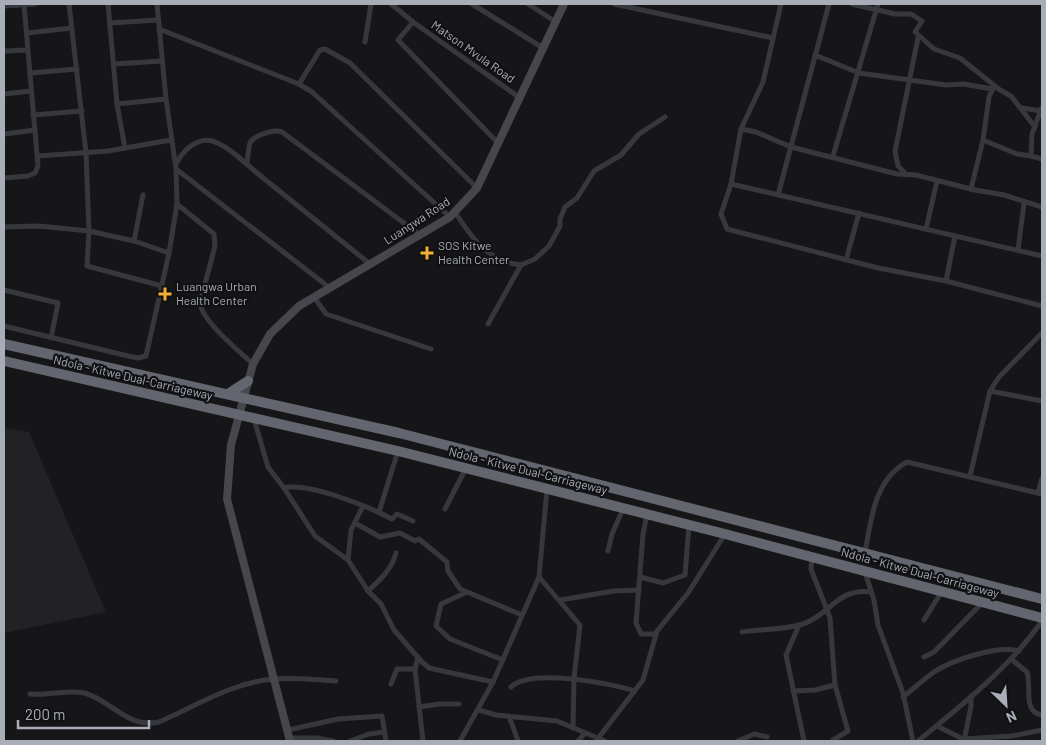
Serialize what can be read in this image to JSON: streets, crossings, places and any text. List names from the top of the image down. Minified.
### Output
{"streets":{"highway":["Ndola - Kitwe Dual-Carriageway"],"street":["Matson Mvula Road","Luangwa Road"]},"crossings":[["Matson Mvula Road","Luangwa Road"],["Luangwa Road","Ndola - Kitwe Dual-Carriageway"]],"places":{"health":["SOS Kitwe Health Center","Luangwa Urban Health Center"]},"scale_bar":"200 m","north":"bottom right"}
